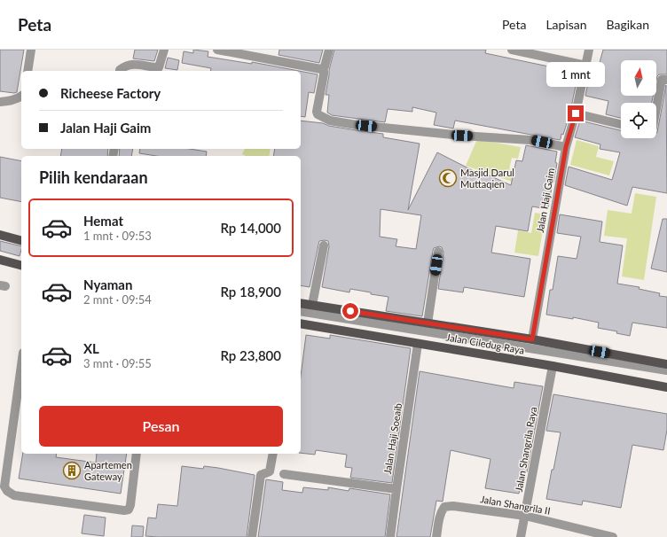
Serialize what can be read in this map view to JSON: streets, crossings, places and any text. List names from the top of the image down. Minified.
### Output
{"streets":{"main road":["Jalan Ciledug Raya"],"street":["Jalan Haji Gaim","Jalan Haji Soeaib","Jalan Shangrila Raya","Jalan Shangrila II"]},"crossings":[["Jalan Haji Gaim","Jalan Ciledug Raya"],["Jalan Ciledug Raya","Jalan Haji Soeaib"],["Jalan Ciledug Raya","Jalan Shangrila Raya"],["Jalan Shangrila Raya","Jalan Shangrila II"]],"places":{"mosque":["Masjid Darul Muttaqien"],"building":["Apartemen Gateway"]},"north":"top","page":{"header":"Peta","nav":["Peta","Lapisan","Bagikan"],"bubble":"1 mnt","banner":["Richeese Factory","Jalan Haji Gaim"],"heading":"Pilih kendaraan","list":[{"name":"Hemat","note":"1 mnt · 09:53","value":"Rp 14,000"},{"name":"Nyaman","note":"2 mnt · 09:54","value":"Rp 18,900"},{"name":"XL","note":"3 mnt · 09:55","value":"Rp 23,800"}],"buttons":"Pesan"}}
